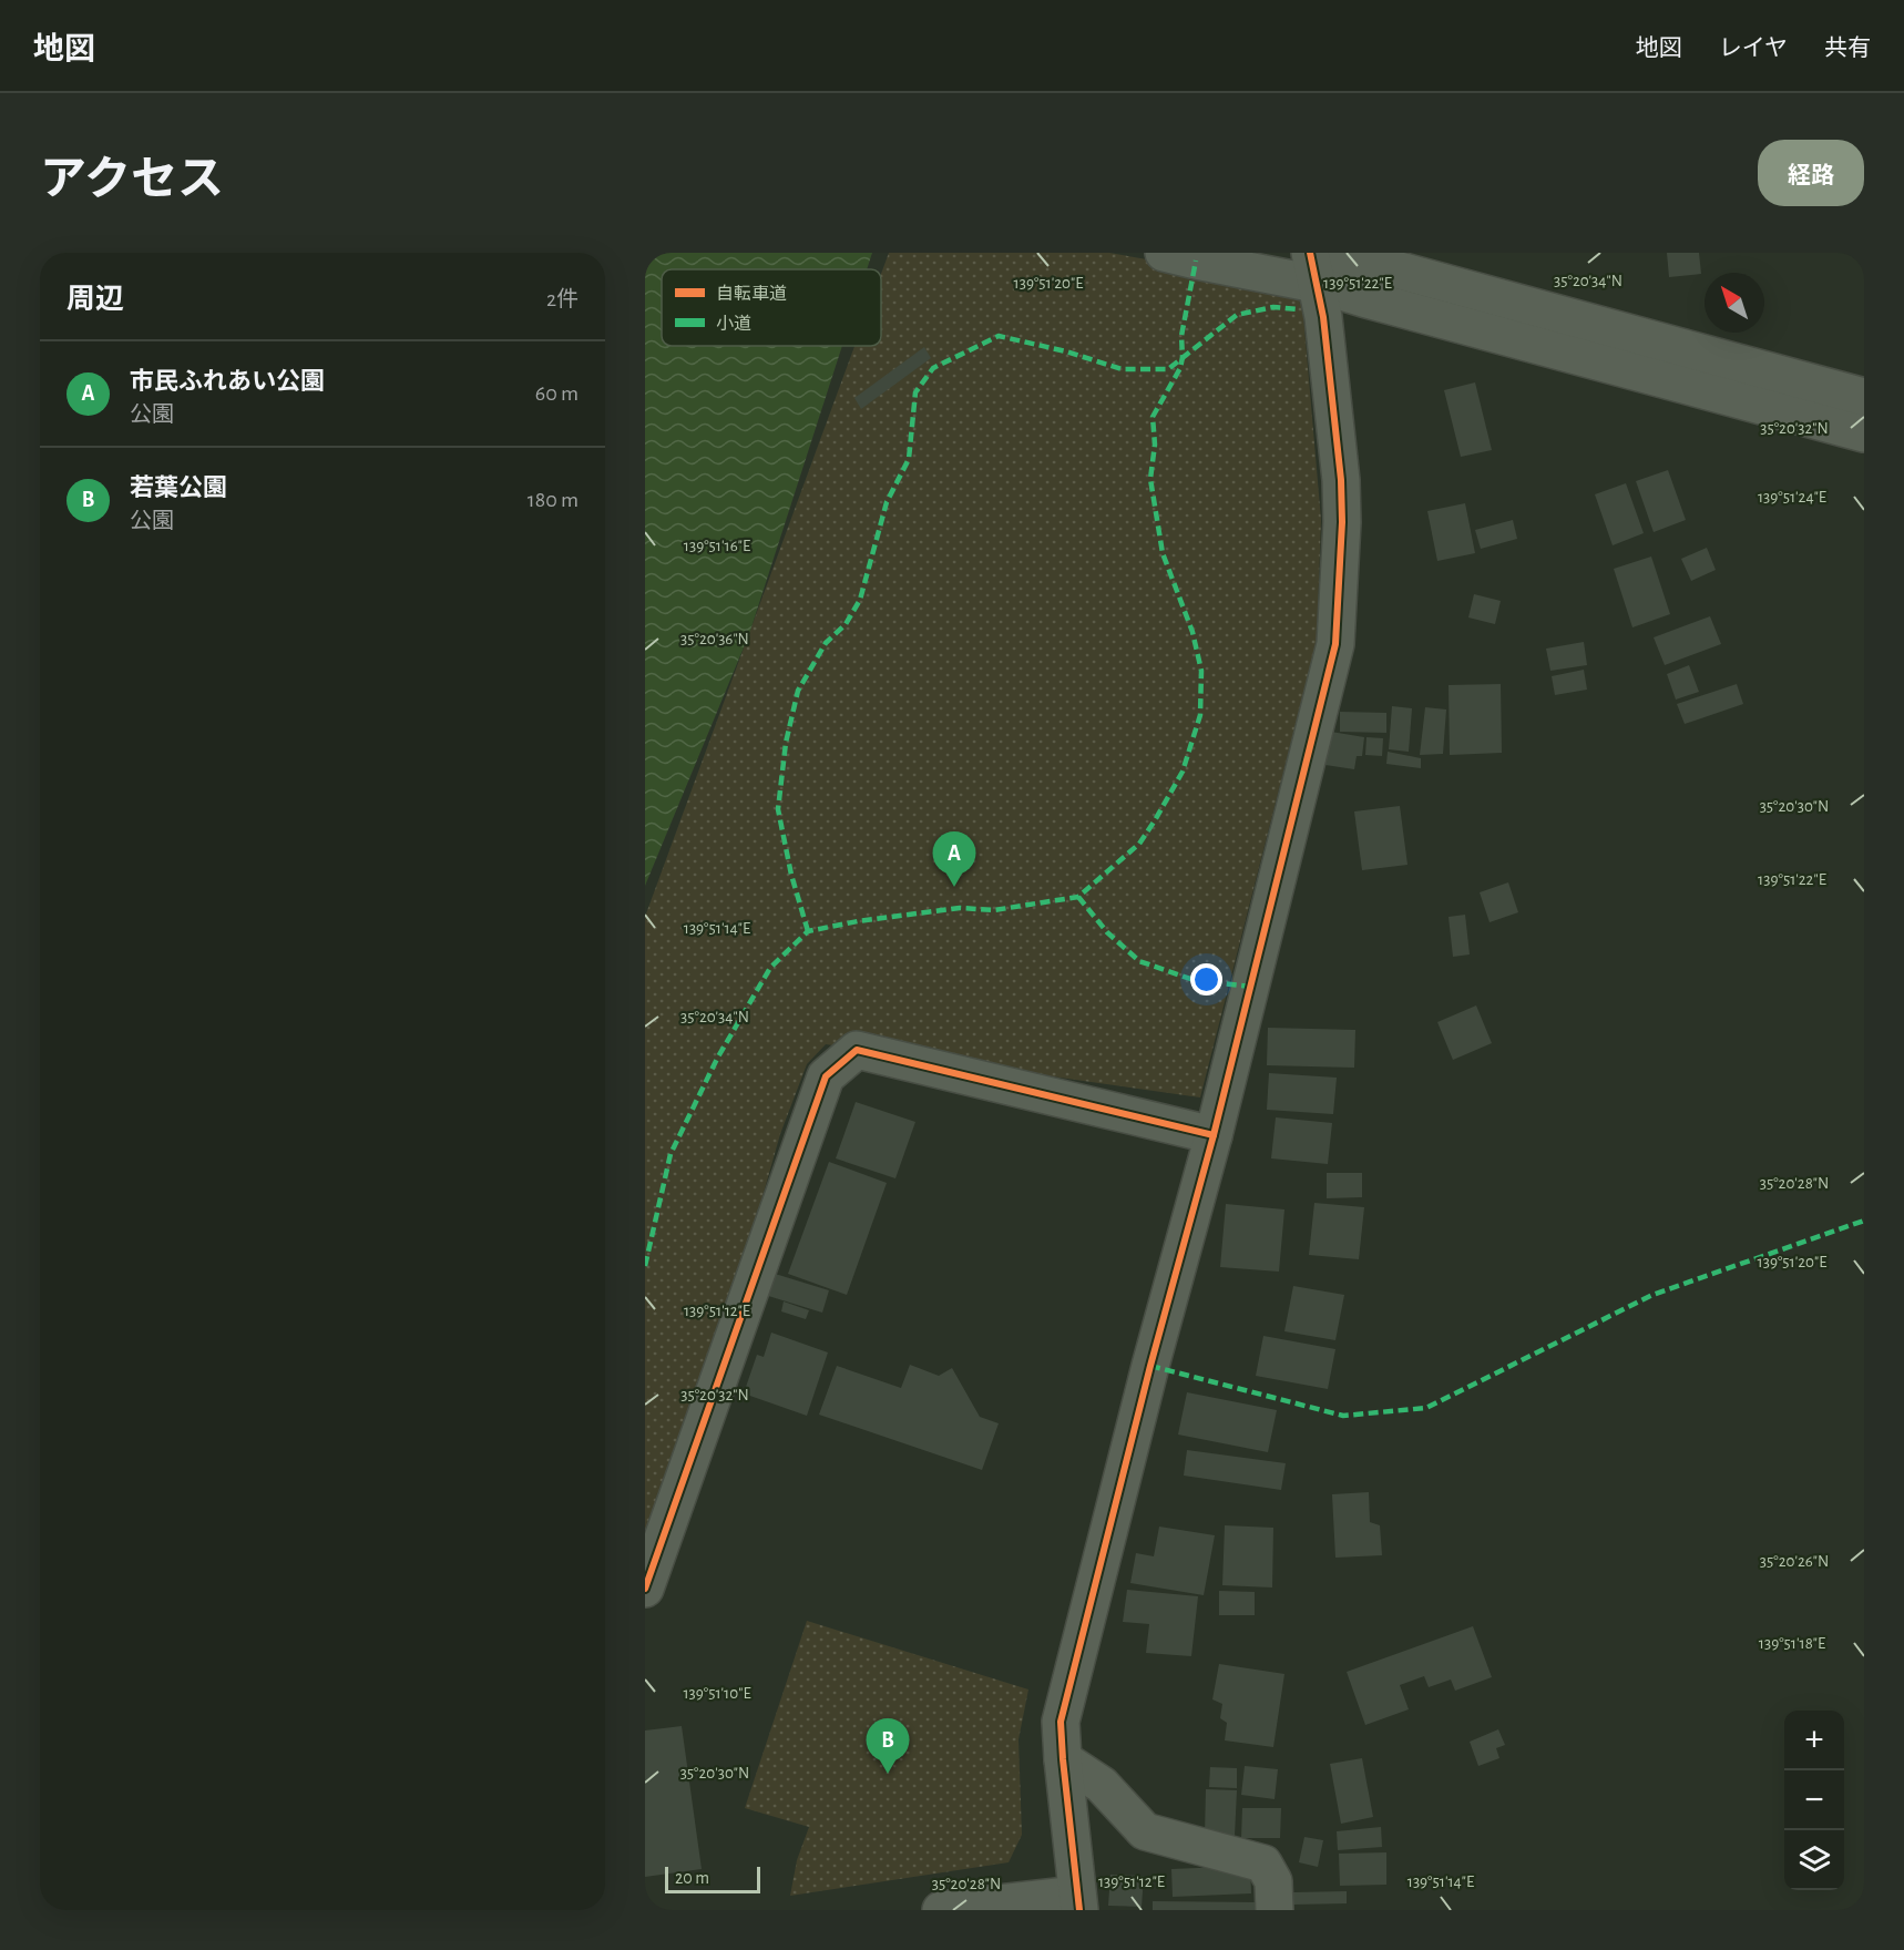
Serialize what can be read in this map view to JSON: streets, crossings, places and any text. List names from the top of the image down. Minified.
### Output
{"legend":["自転車道","小道"],"scale_bar":"20 m","north":"top left","page":{"header":"地図","nav":["地図","レイヤ","共有"],"title":"アクセス","buttons":"経路","heading":["周辺","2件"],"list":[{"mark":"A","name":"市民ふれあい公園","note":"公園","value":"60 m"},{"mark":"B","name":"若葉公園","note":"公園","value":"180 m"}],"pins":["A","B"],"map_buttons":["+","−"],"scale":"20 m"},"coordinates":["35°20'34\"N","139°51'20\"E","139°51'22\"E","35°20'32\"N","139°51'24\"E","139°51'16\"E","35°20'36\"N","35°20'30\"N","139°51'14\"E","35°20'28\"N","139°51'12\"E","35°20'26\"N","139°51'18\"E","139°51'10\"E"]}
